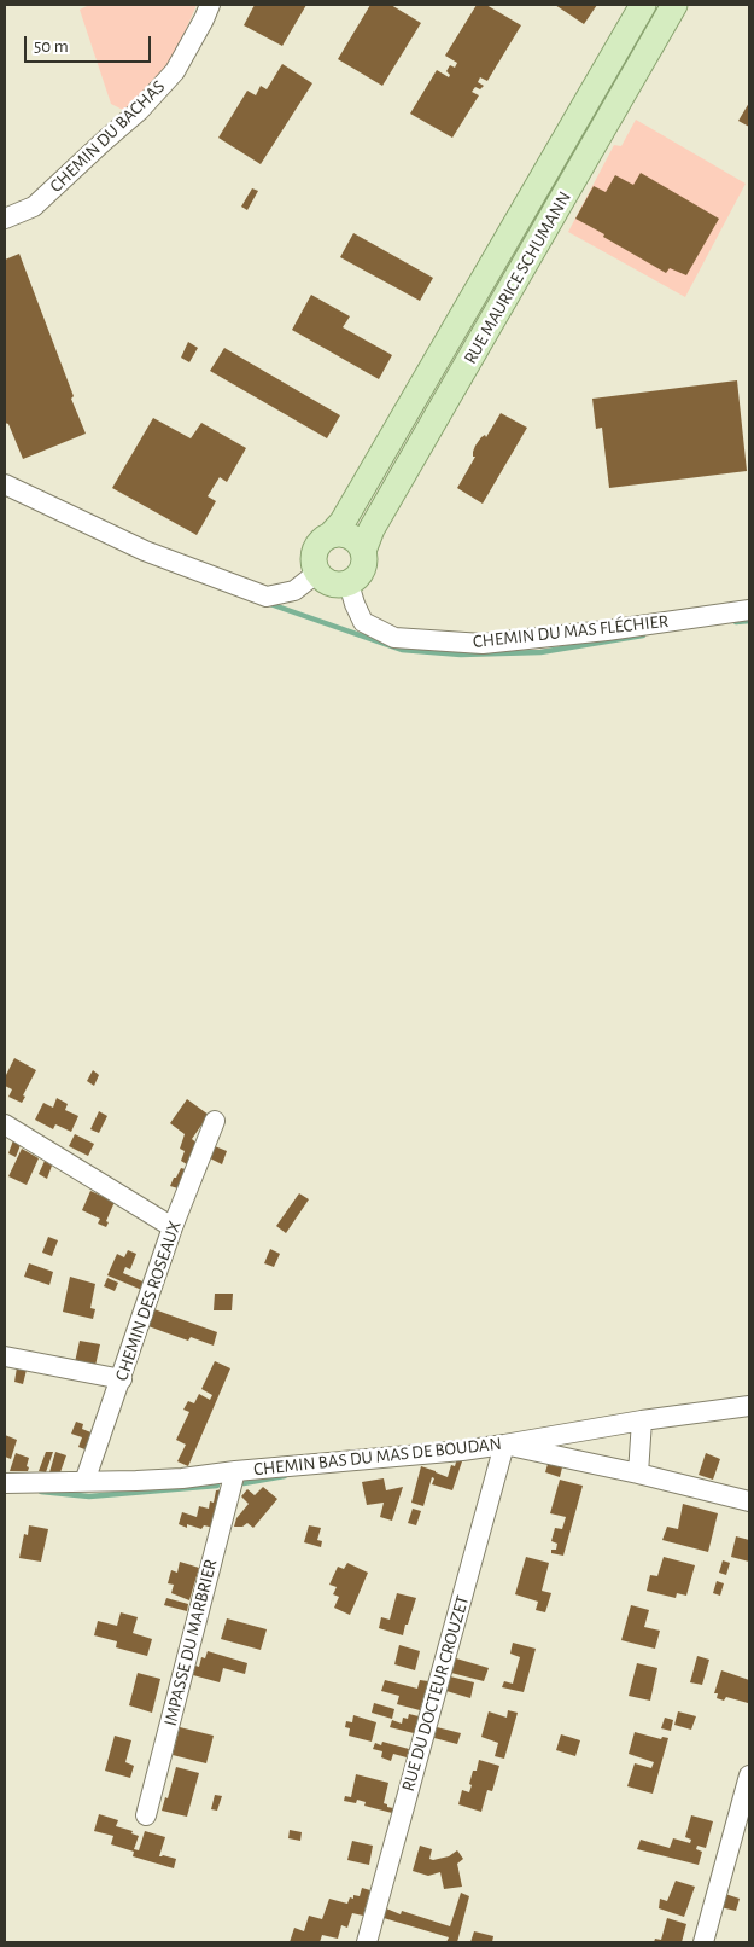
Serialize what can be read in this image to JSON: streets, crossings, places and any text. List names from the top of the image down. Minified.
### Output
{"streets":{"main road":["RUE MAURICE SCHUMANN"],"street":["CHEMIN DU BACHAS","CHEMIN DU MAS FLÉCHIER","CHEMIN DES ROSEAUX","CHEMIN BAS DU MAS DE BOUDAN","IMPASSE DU MARBRIER","RUE DU DOCTEUR CROUZET"]},"crossings":[["RUE MAURICE SCHUMANN","CHEMIN DU MAS FLÉCHIER"],["CHEMIN DES ROSEAUX","CHEMIN BAS DU MAS DE BOUDAN"],["CHEMIN BAS DU MAS DE BOUDAN","IMPASSE DU MARBRIER"],["CHEMIN BAS DU MAS DE BOUDAN","RUE DU DOCTEUR CROUZET"]],"scale_bar":"50 m"}
